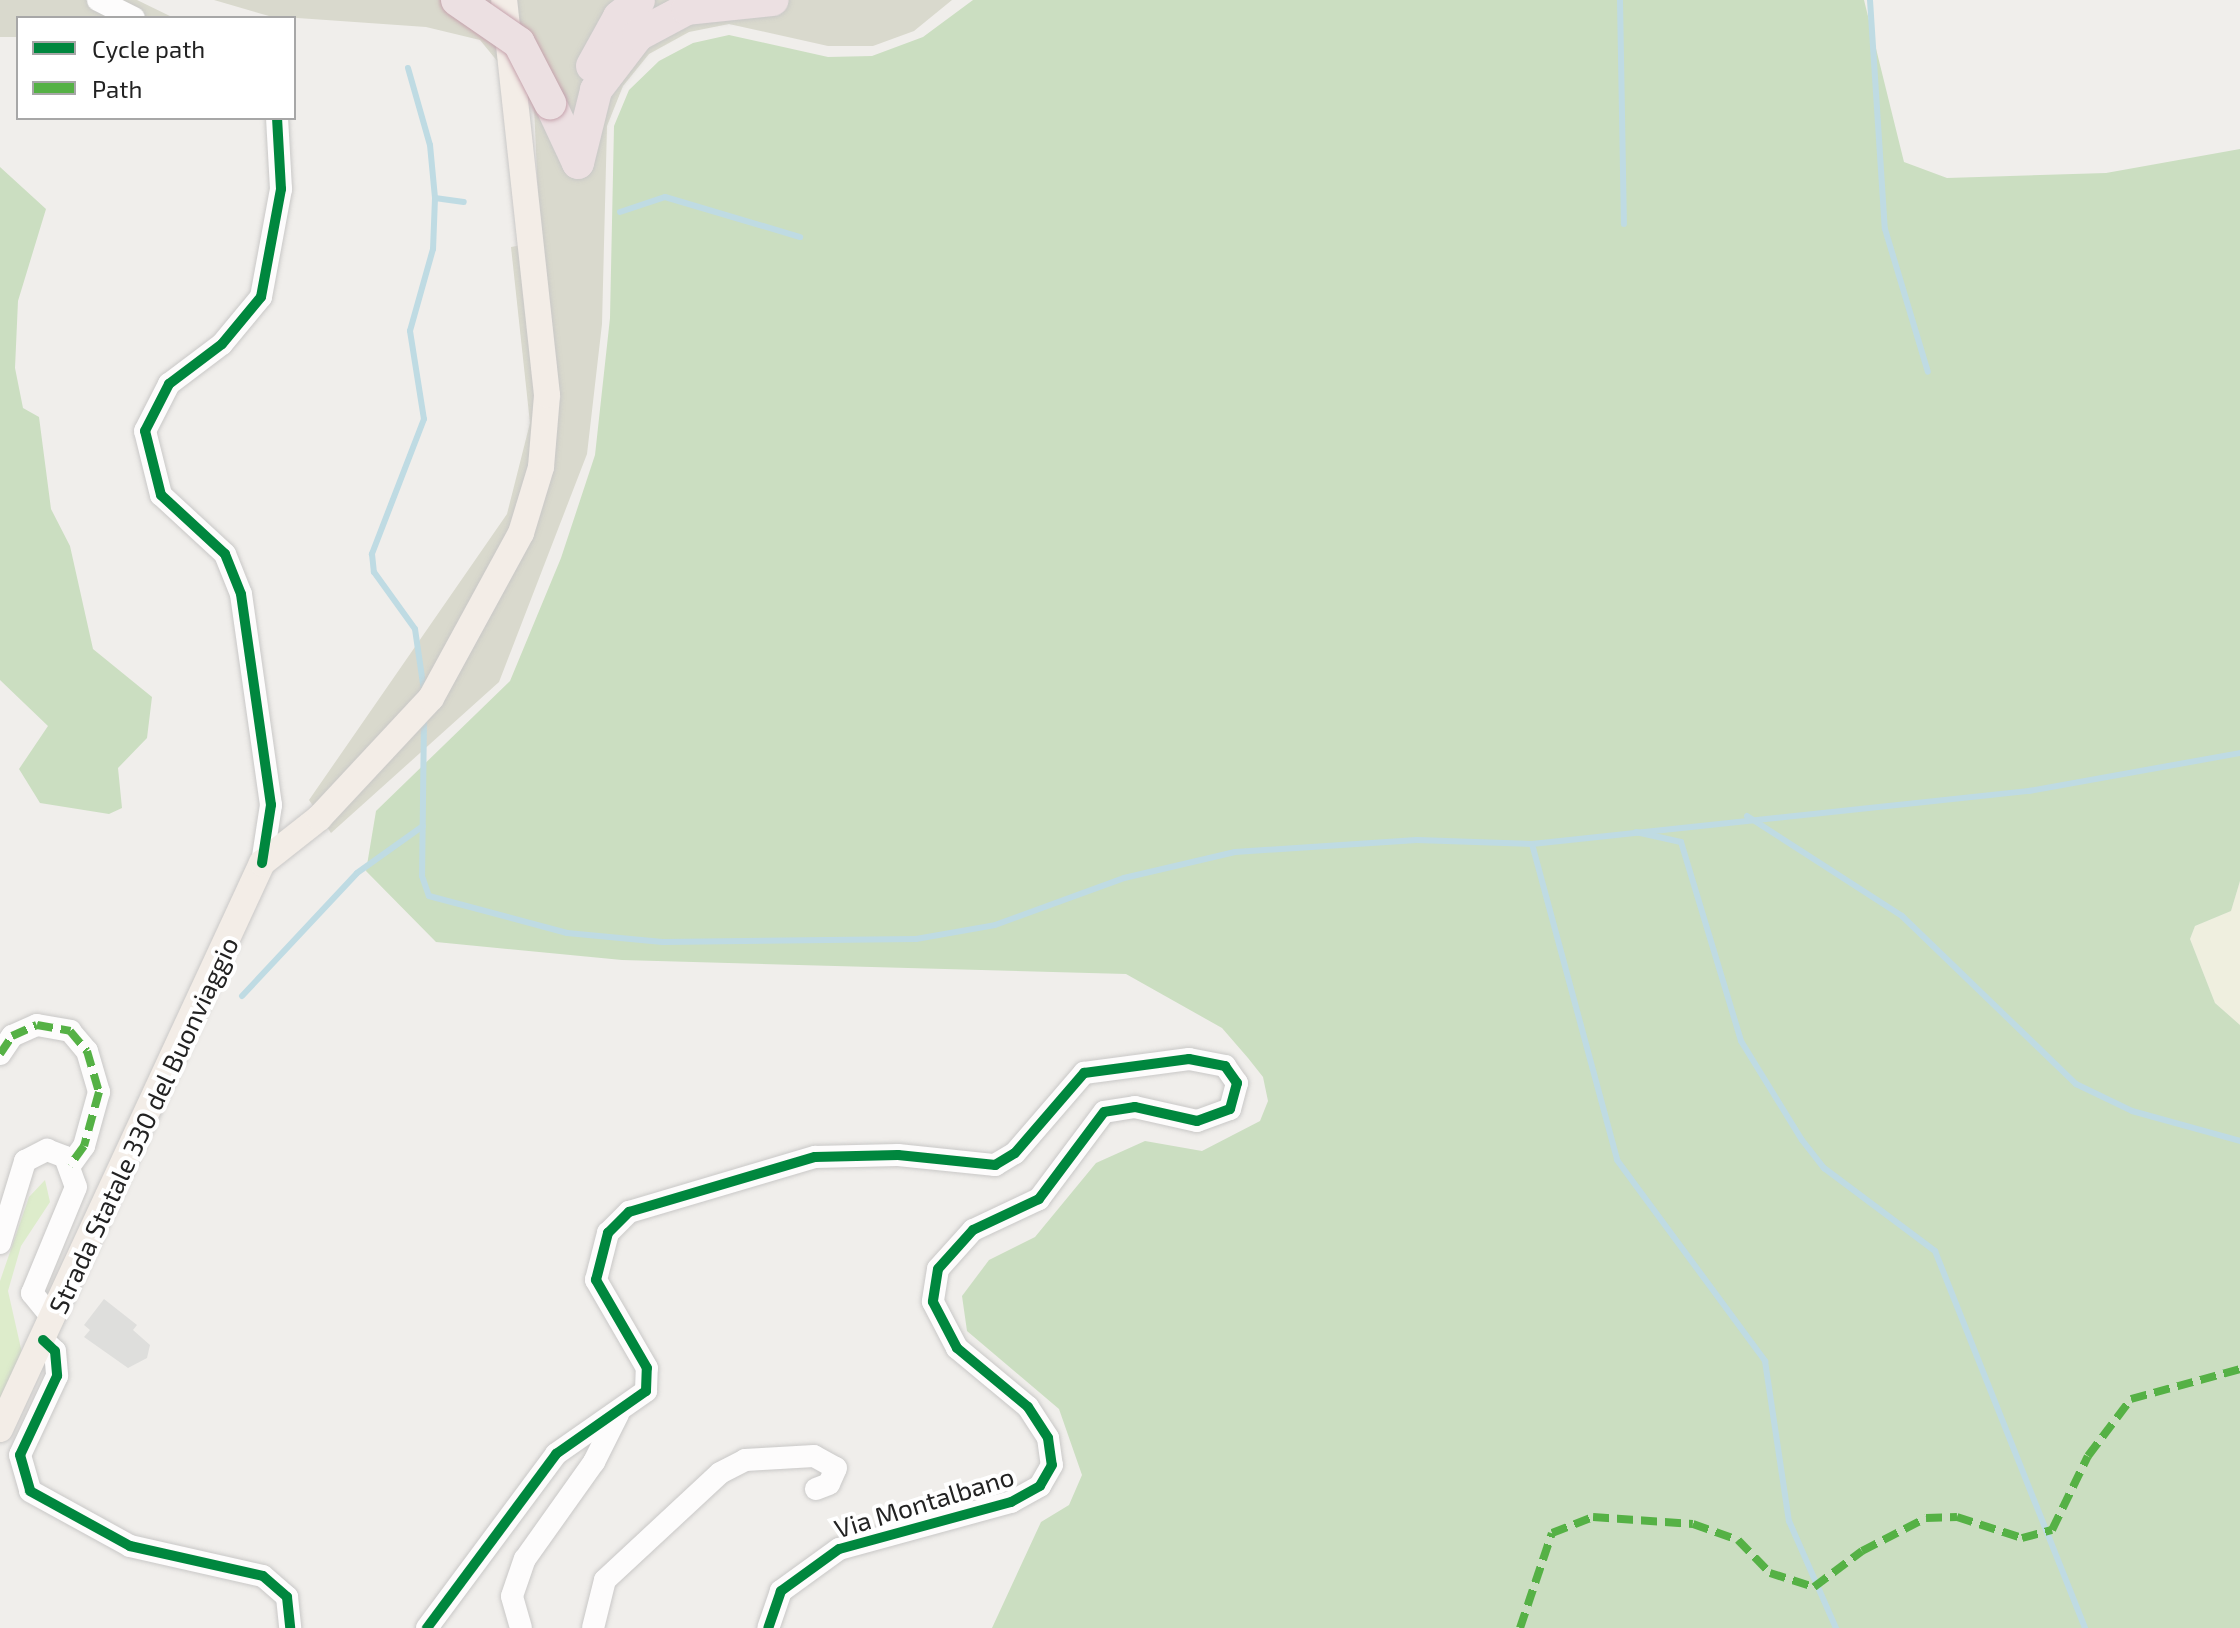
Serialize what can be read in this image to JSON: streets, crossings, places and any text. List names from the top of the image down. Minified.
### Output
{"streets":{"main road":["Strada Statale 330 del Buonviaggio"],"street":["Via Montalbano"]},"legend":["Cycle path","Path"]}
